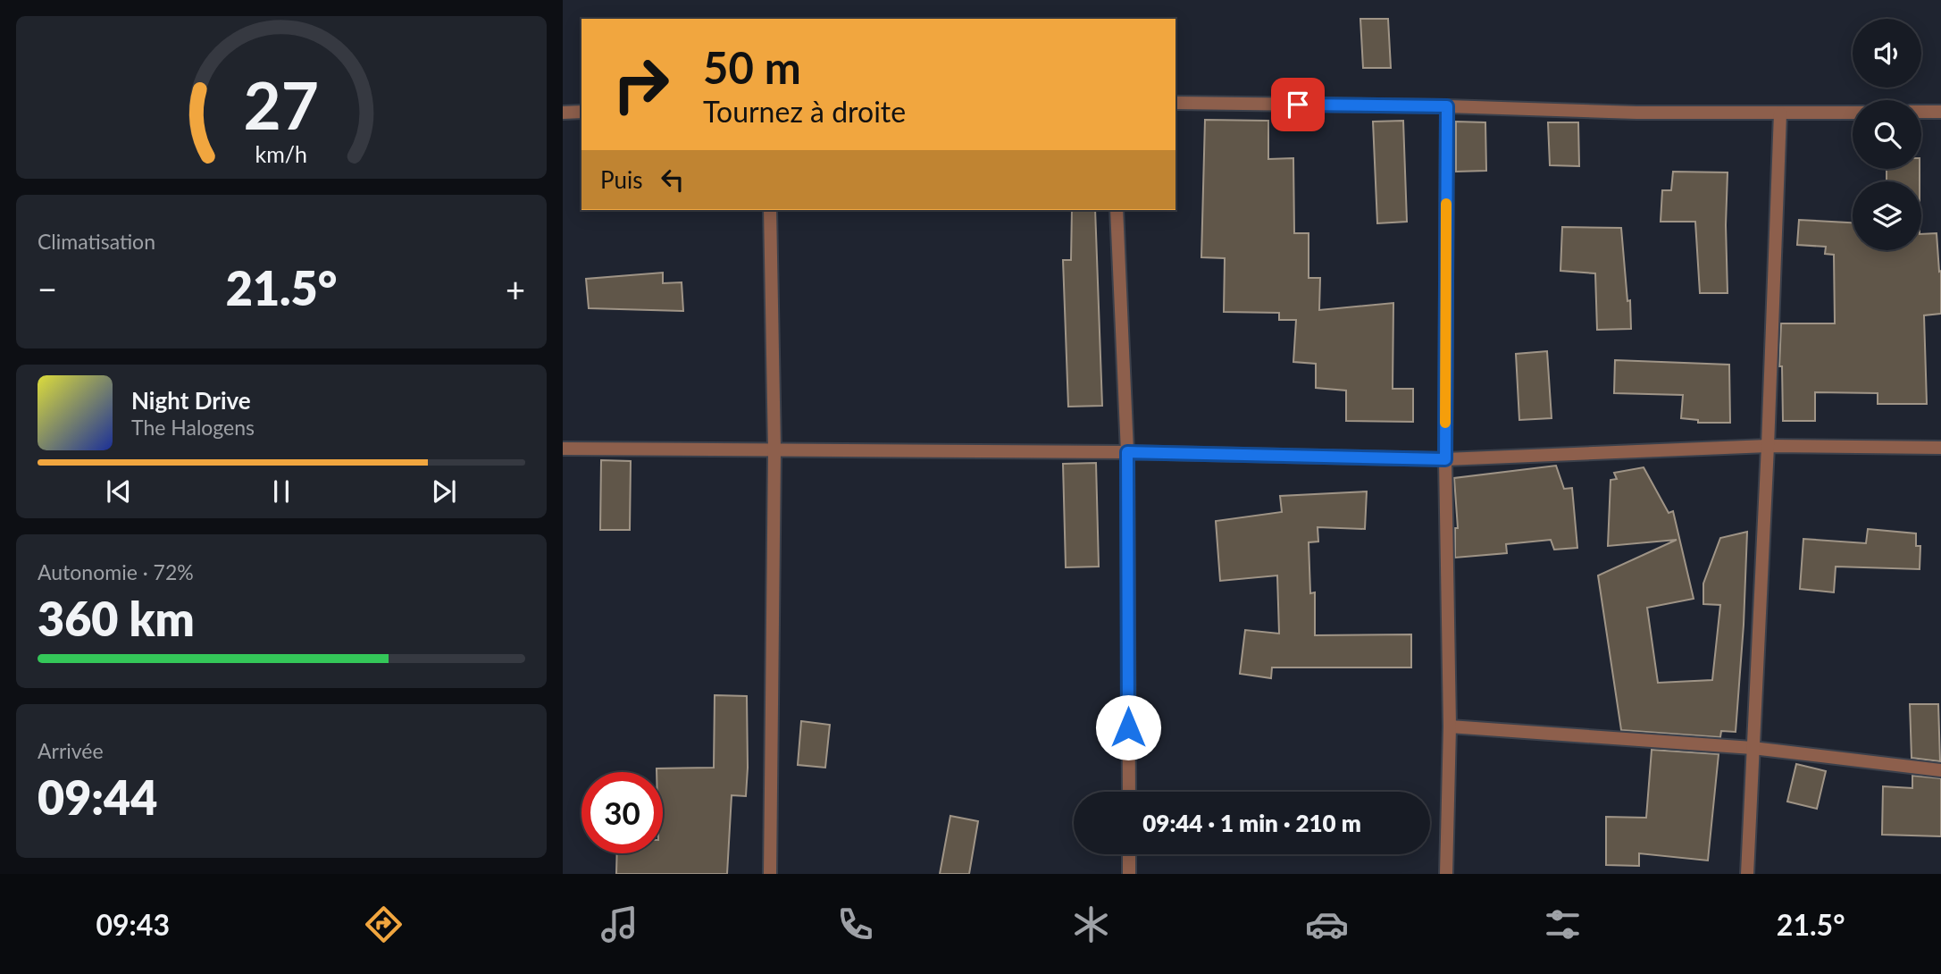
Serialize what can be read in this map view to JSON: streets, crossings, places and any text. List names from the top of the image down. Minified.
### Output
{"page":{"turn":["50 m","Tournez à droite"],"then":"Puis","tile":["Climatisation",["Autonomie · 72%","360 km"],["Arrivée","09:44"]],"heat":["−","21.5°","+"],"song":["Night Drive","The Halogens"],"limit":"30","trip":"09:44 · 1 min · 210 m","tabs":["09:43","21.5°"],"gauge":["27","km/h"]}}
